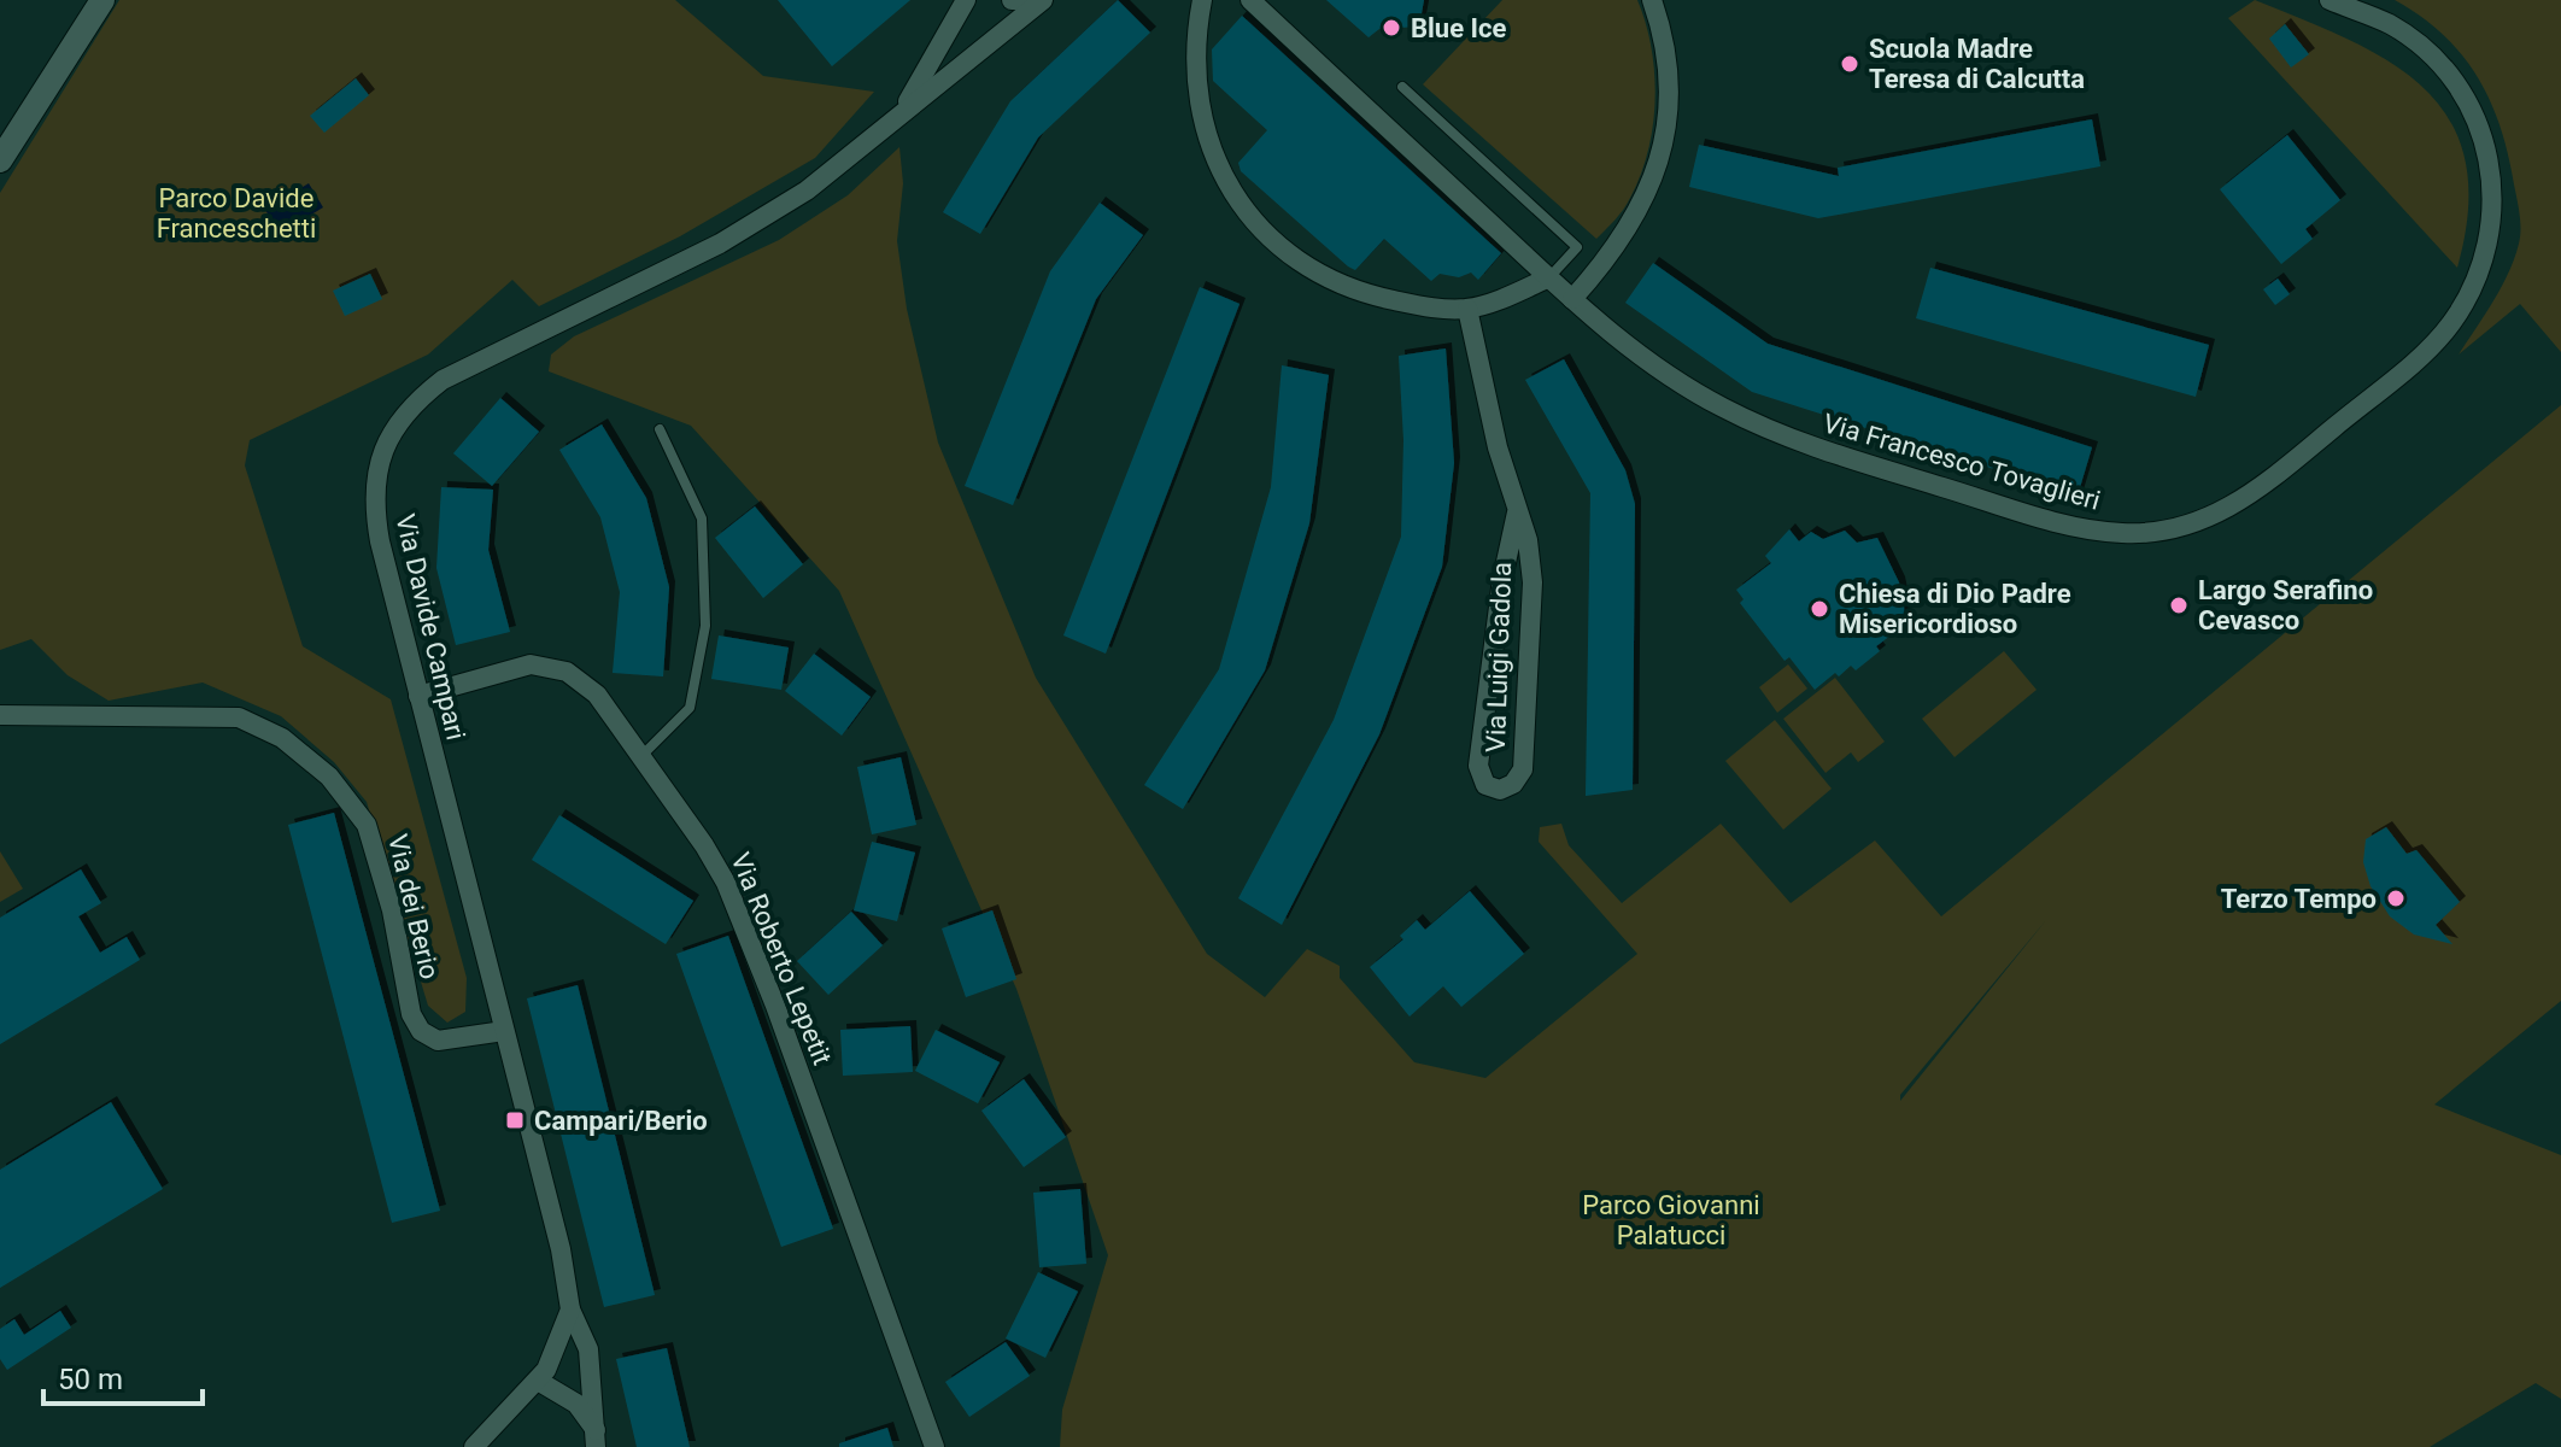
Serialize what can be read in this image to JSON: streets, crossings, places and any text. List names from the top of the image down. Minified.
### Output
{"streets":{"street":["Via Francesco Tovaglieri","Via Davide Campari","Via Luigi Gadola","Via dei Berio","Via Roberto Lepetit"]},"crossings":[["Via Davide Campari","Via dei Berio"],["Via Davide Campari","Via Roberto Lepetit"]],"parks":["Parco Davide Franceschetti","Parco Giovanni Palatucci"],"places":{"other":["Blue Ice","Scuola Madre Teresa di Calcutta","Largo Serafino Cevasco","Chiesa di Dio Padre Misericordioso","Terzo Tempo"],"transit":["Campari/Berio"]},"scale_bar":"50 m"}
